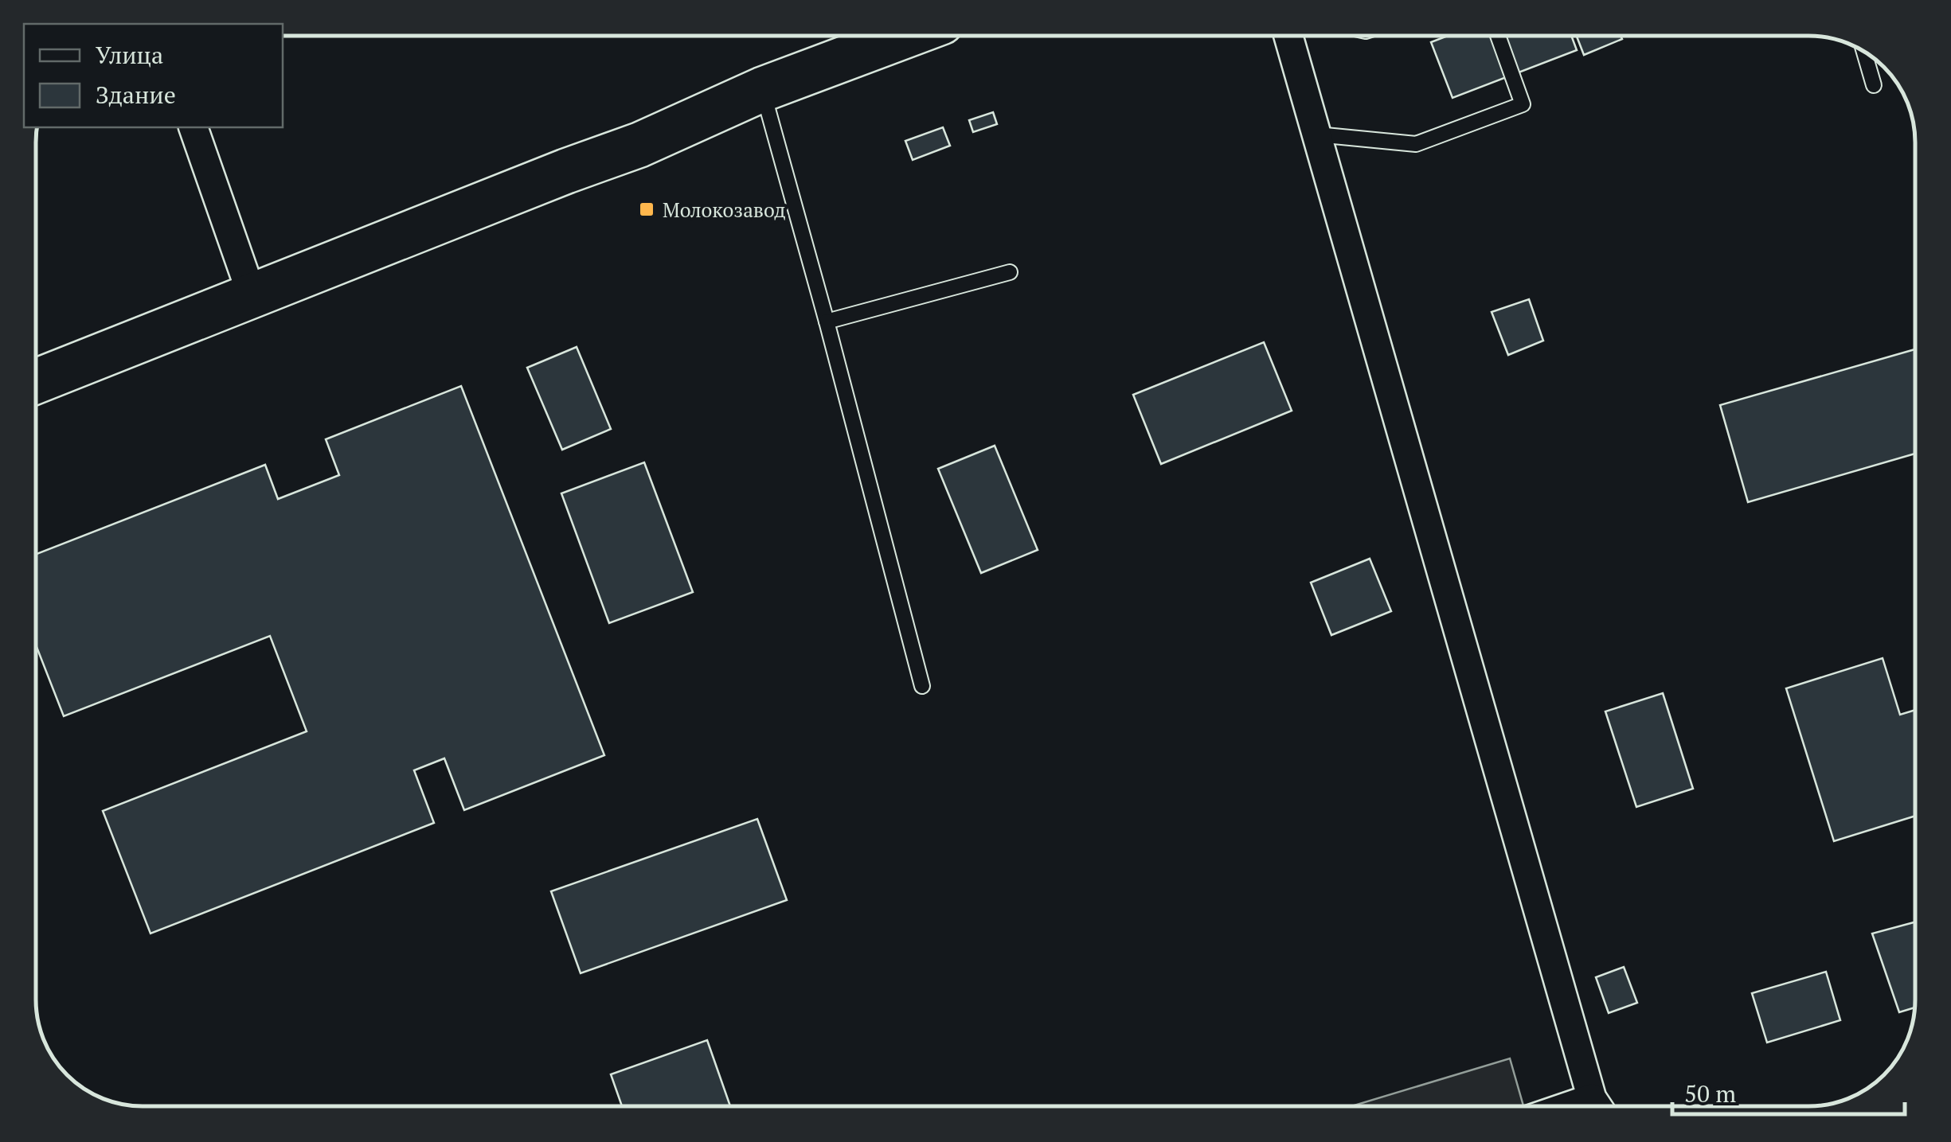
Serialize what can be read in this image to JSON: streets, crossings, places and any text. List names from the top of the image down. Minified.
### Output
{"places":{"transit":["Молокозавод"]},"legend":["Улица","Здание"],"scale_bar":"50 m"}
